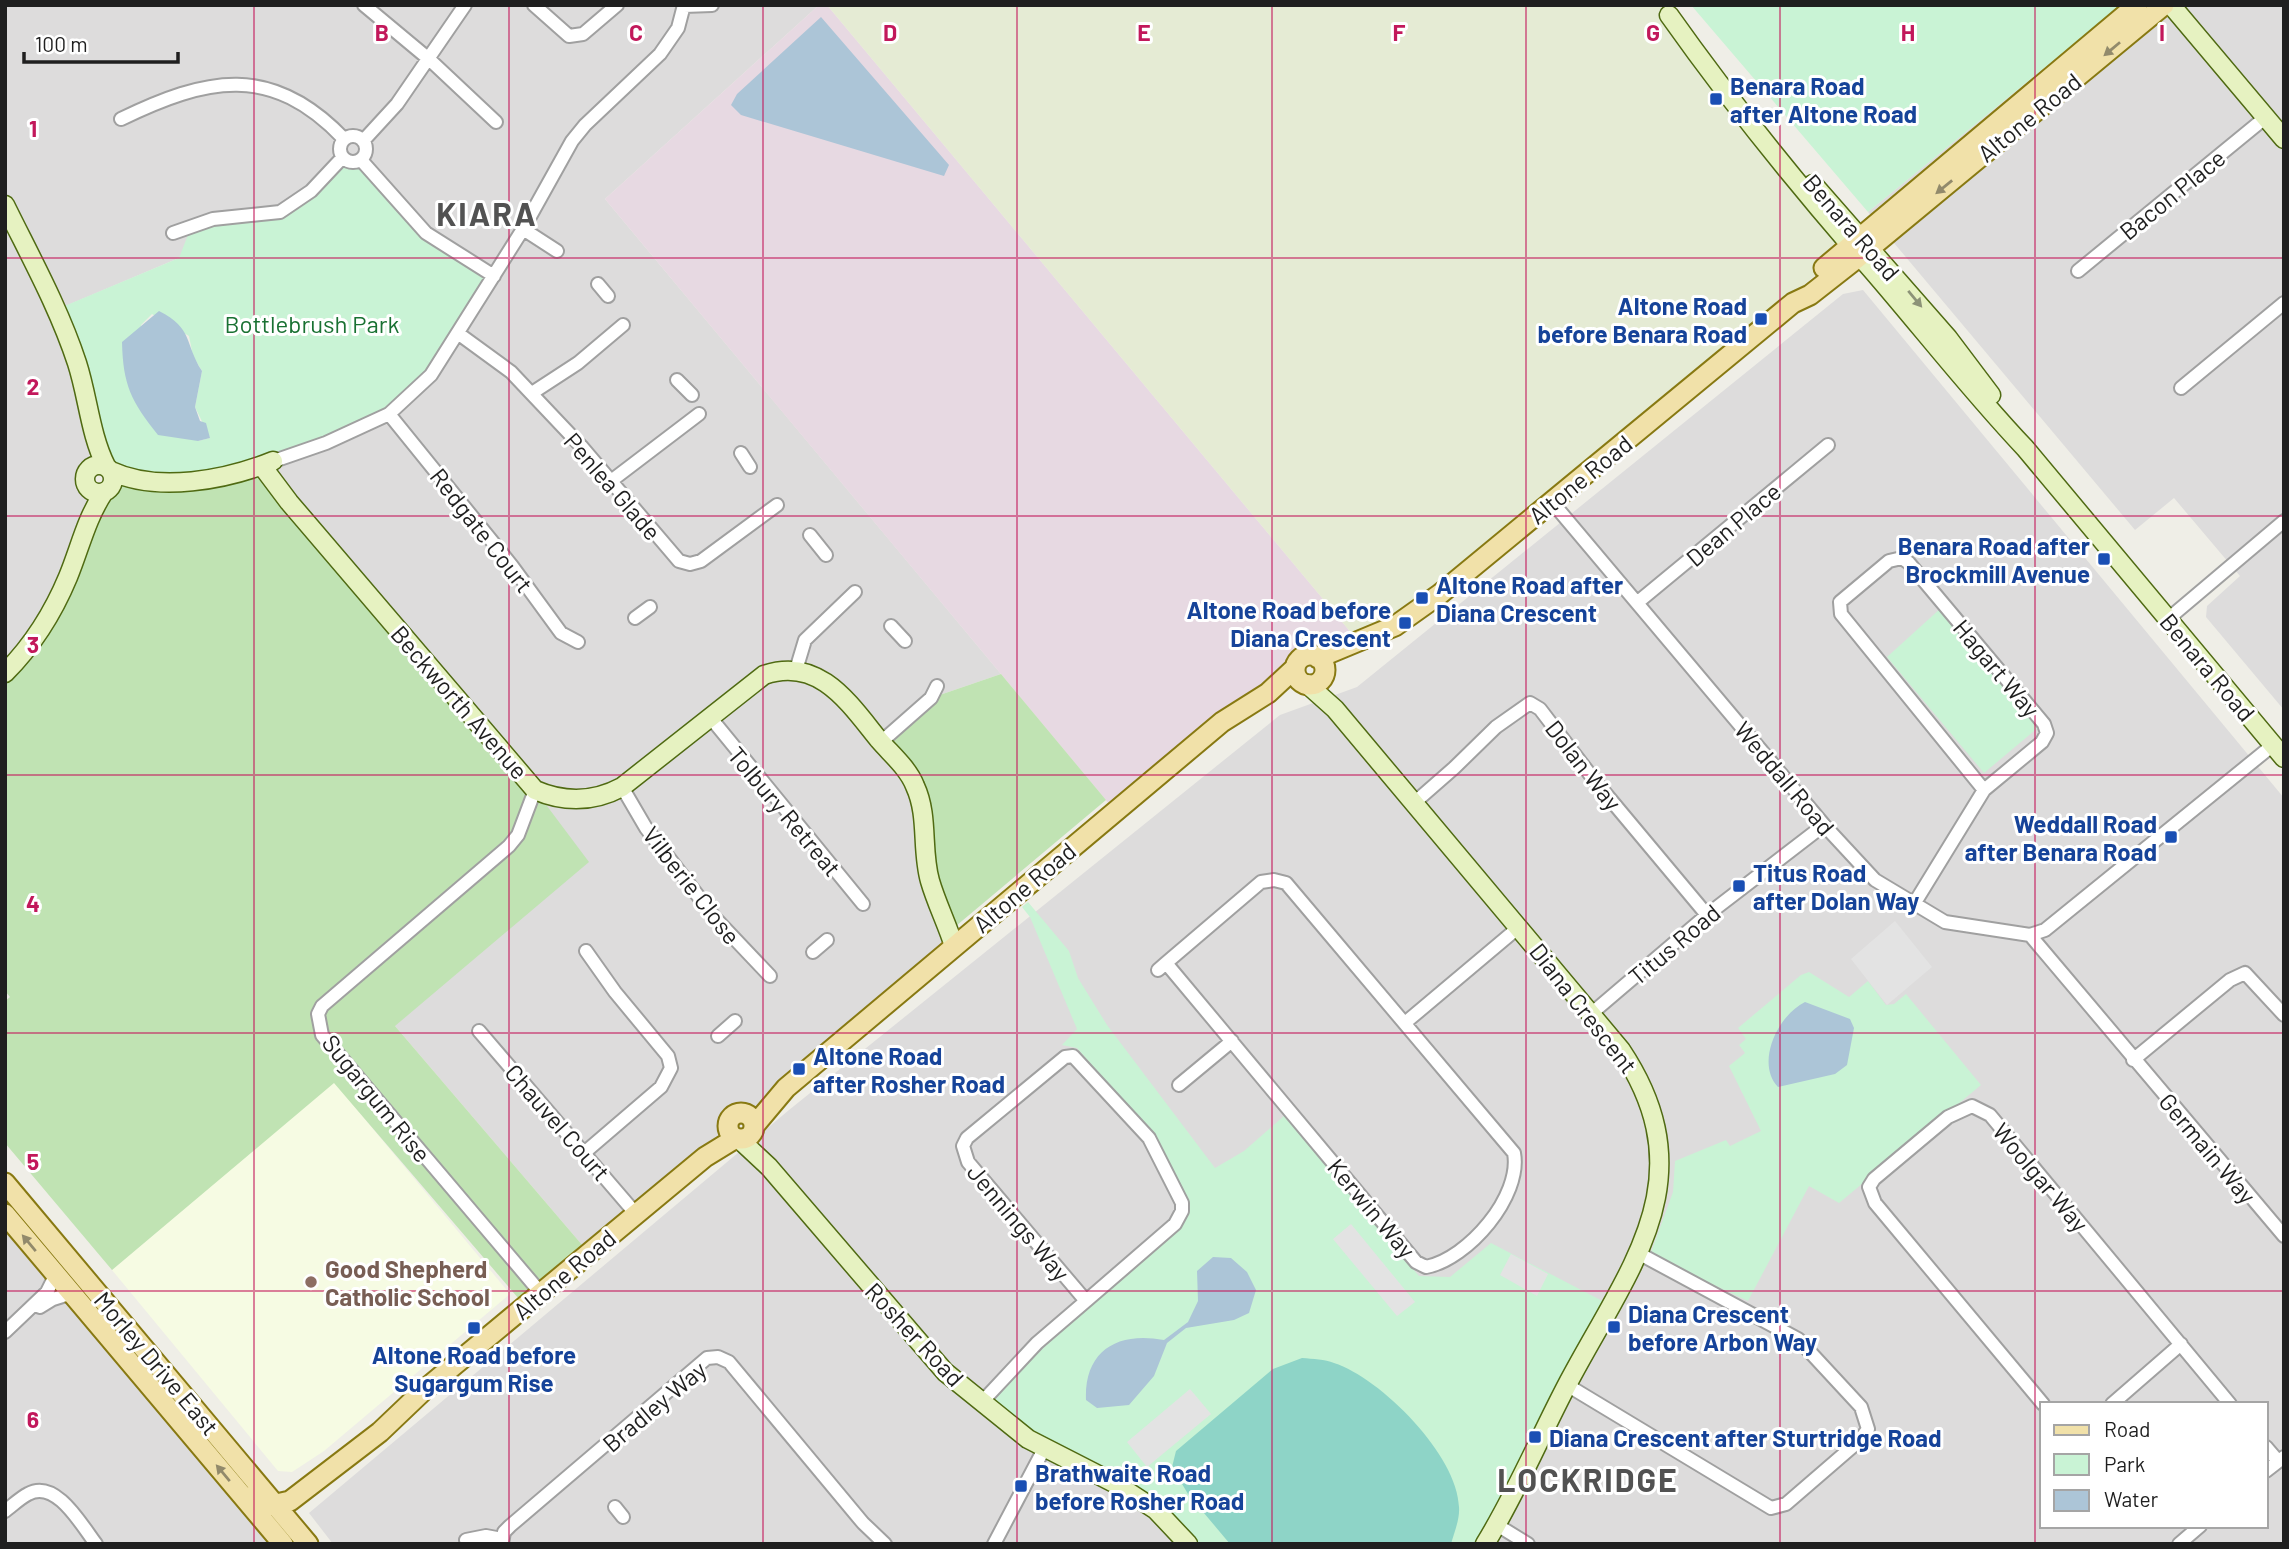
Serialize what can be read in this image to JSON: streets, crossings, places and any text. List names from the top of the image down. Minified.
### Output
{"streets":{"main road":["Altone Road","Morley Drive East"],"street":["Bacon Place","Benara Road","Penlea Glade","Dean Place","Redgate Court","Hagart Way","Beckworth Avenue","Dolan Way","Weddall Road","Tolbury Retreat","Vilberie Close","Titus Road","Diana Crescent","Sugargum Rise","Chauvel Court","Germain Way","Woolgar Way","Kerwin Way","Jennings Way","Rosher Road","Bradley Way"]},"crossings":[["Altone Road","Benara Road"],["Altone Road","Weddall Road"],["Altone Road","Diana Crescent"],["Altone Road","Sugargum Rise"],["Altone Road","Chauvel Court"],["Altone Road","Rosher Road"],["Altone Road","Morley Drive East"],["Dean Place","Weddall Road"],["Hagart Way","Weddall Road"],["Beckworth Avenue","Tolbury Retreat"],["Beckworth Avenue","Vilberie Close"],["Beckworth Avenue","Sugargum Rise"],["Dolan Way","Titus Road"],["Dolan Way","Diana Crescent"],["Weddall Road","Titus Road"],["Weddall Road","Germain Way"],["Titus Road","Diana Crescent"],["Jennings Way","Rosher Road"]],"districts":["KIARA","LOCKRIDGE"],"parks":["Bottlebrush Park"],"places":{"transit":["Benara Road after Altone Road","Altone Road before Benara Road","Benara Road after Brockmill Avenue","Altone Road after Diana Crescent","Altone Road before Diana Crescent","Weddall Road after Benara Road","Titus Road after Dolan Way","Altone Road after Rosher Road","Diana Crescent before Arbon Way","Altone Road before Sugargum Rise","Diana Crescent after Sturtridge Road","Brathwaite Road before Rosher Road"],"other":["Good Shepherd Catholic School"]},"legend":["Road","Park","Water"],"scale_bar":"100 m","grid":{"columns":["B","C","D","E","F","G","H","I"],"rows":["1","2","3","4","5","6"]}}
